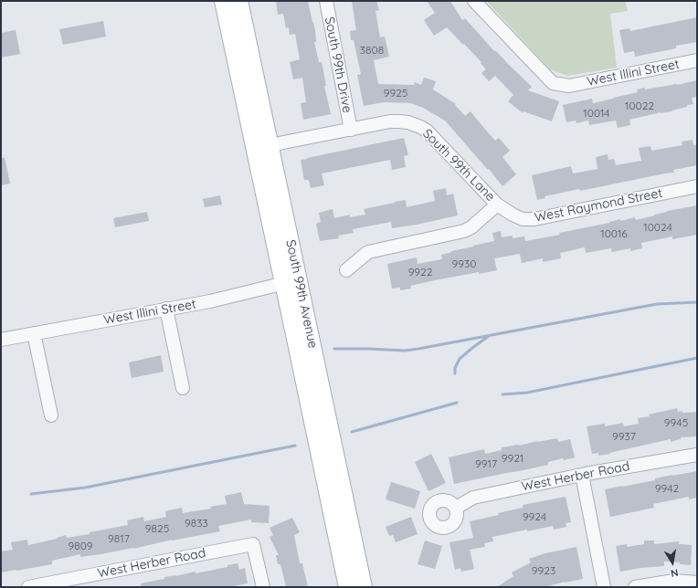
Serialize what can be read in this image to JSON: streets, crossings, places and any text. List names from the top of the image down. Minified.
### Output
{"streets":{"main road":["South 99th Avenue"],"street":["South 99th Drive","West Illini Street","South 99th Lane","West Raymond Street","West Herber Road"]},"crossings":[["South 99th Drive","South 99th Lane"],["West Illini Street","South 99th Avenue"],["South 99th Lane","West Raymond Street"]],"house_numbers":["3808","9925","10022","10014","10024","10016","9930","9922","9945","9937","9921","9917","9942","9924","9833","9825","9817","9809","9923"],"north":"bottom"}
